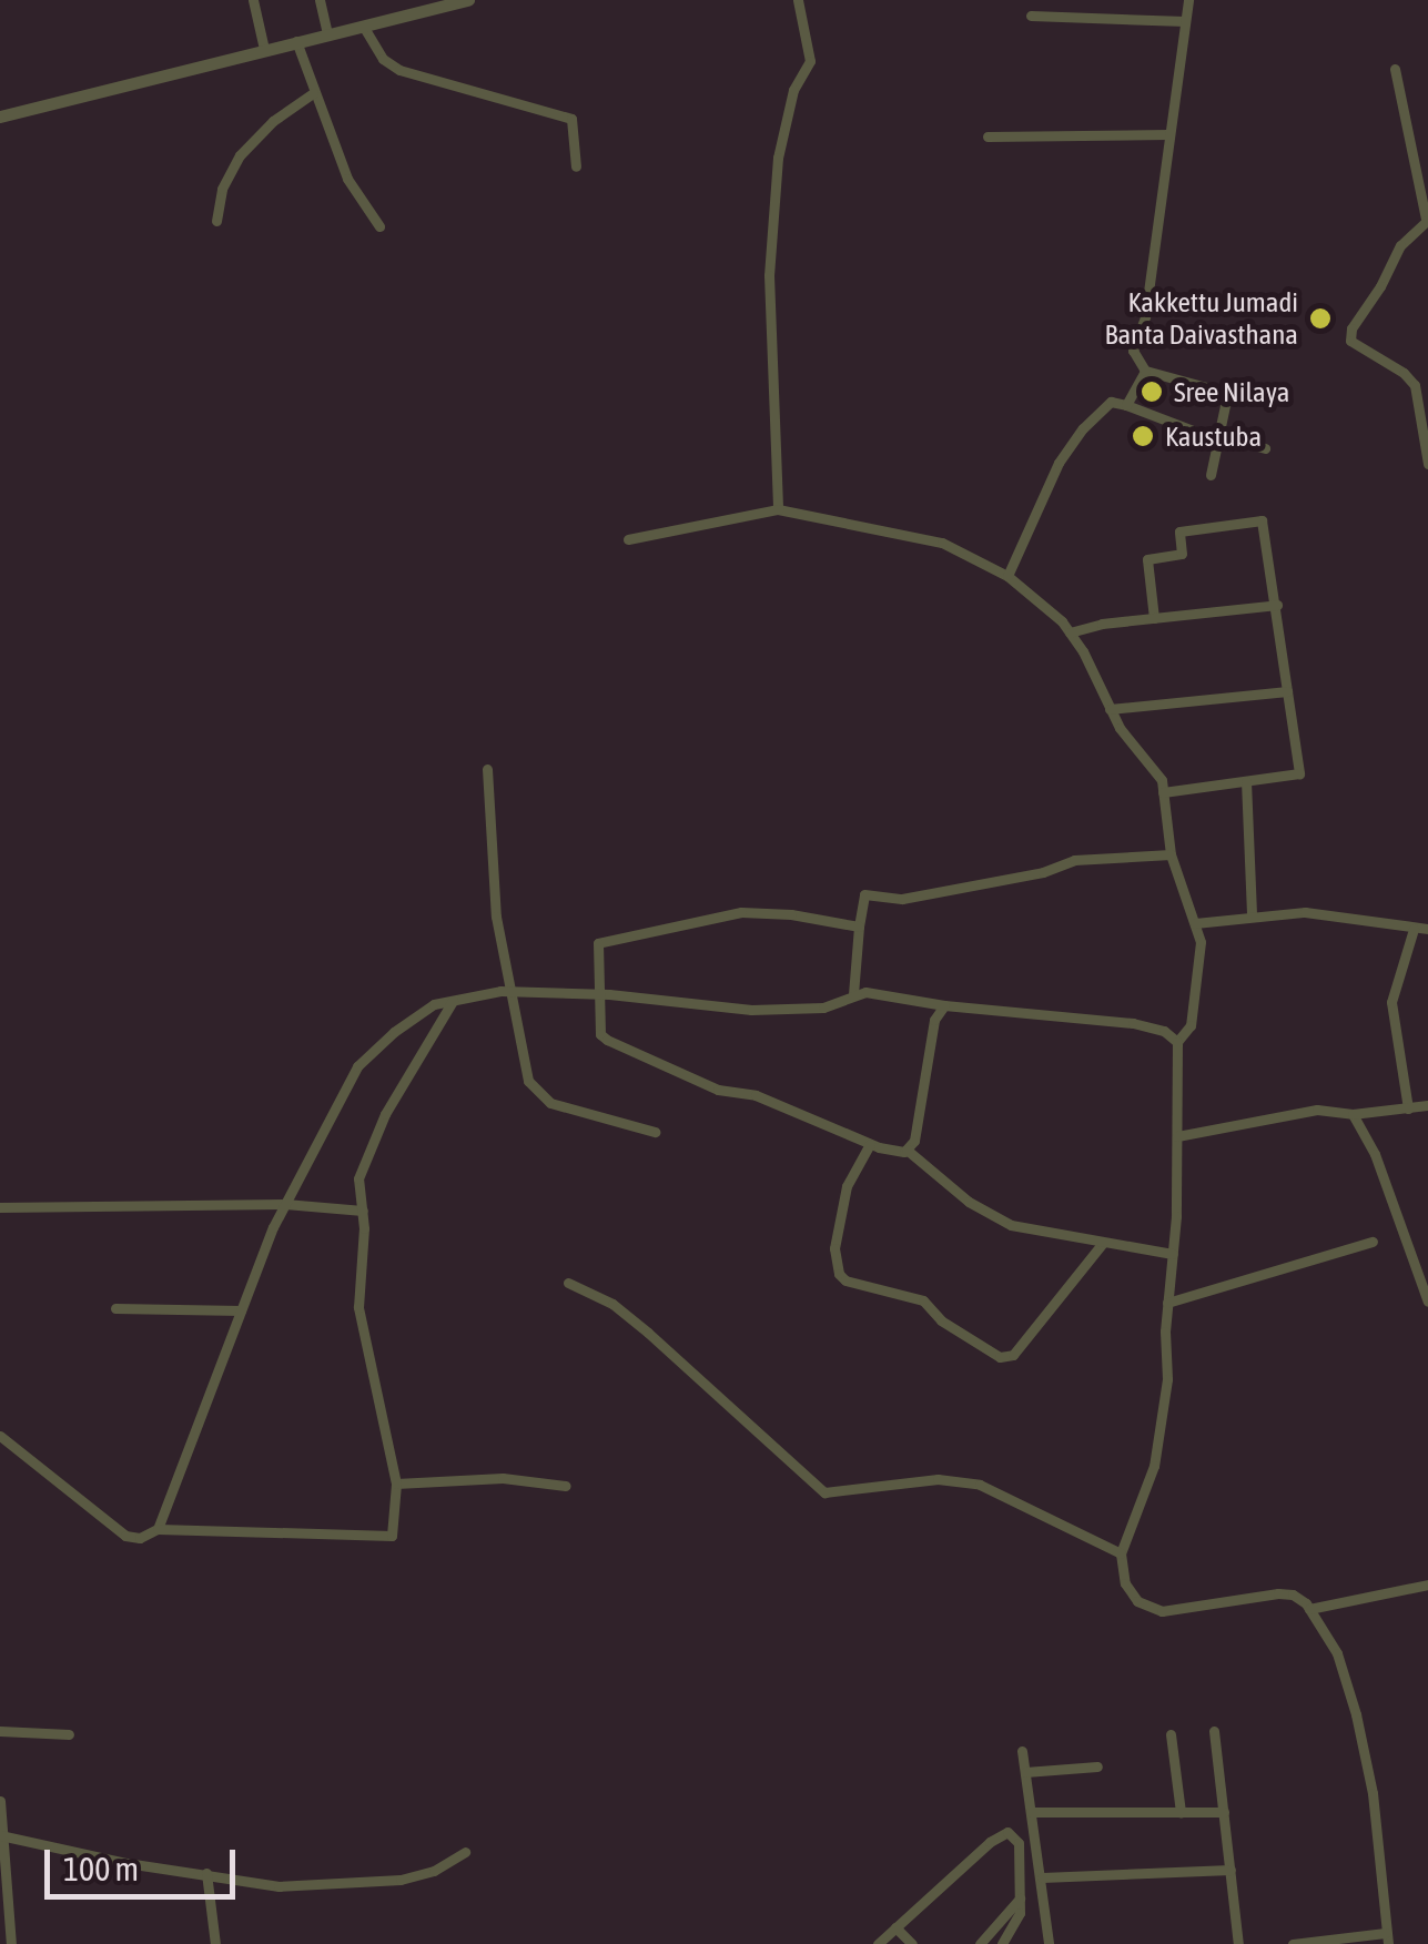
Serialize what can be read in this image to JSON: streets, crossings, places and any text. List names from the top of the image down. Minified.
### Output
{"places":["Kakkettu Jumadi Banta Daivasthana","Sree Nilaya","Kaustuba"],"scale_bar":"100 m"}
